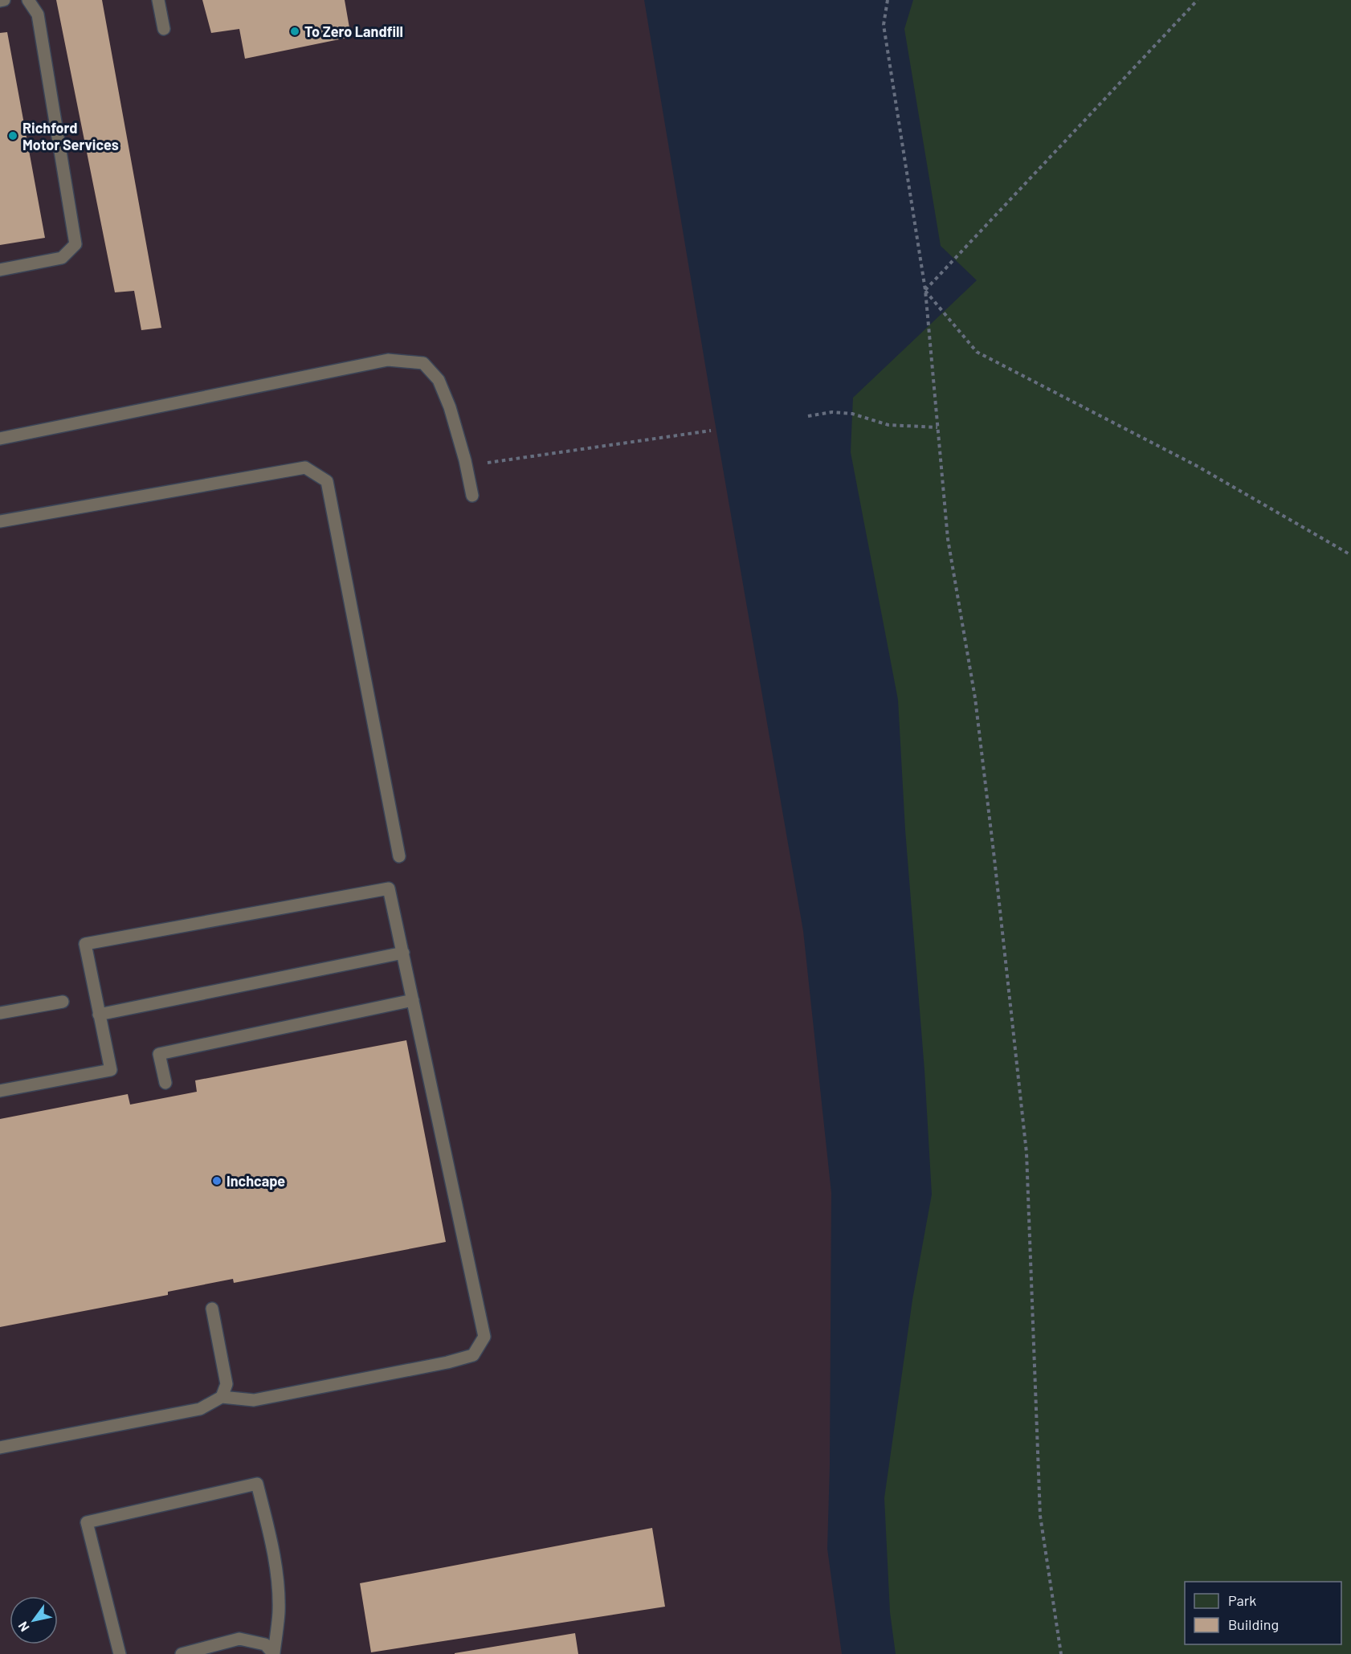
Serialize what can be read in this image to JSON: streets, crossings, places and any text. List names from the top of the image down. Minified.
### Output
{"places":["To Zero Landfill","Richford Motor Services","Inchcape"],"legend":["Park","Building"],"north":"bottom left"}
